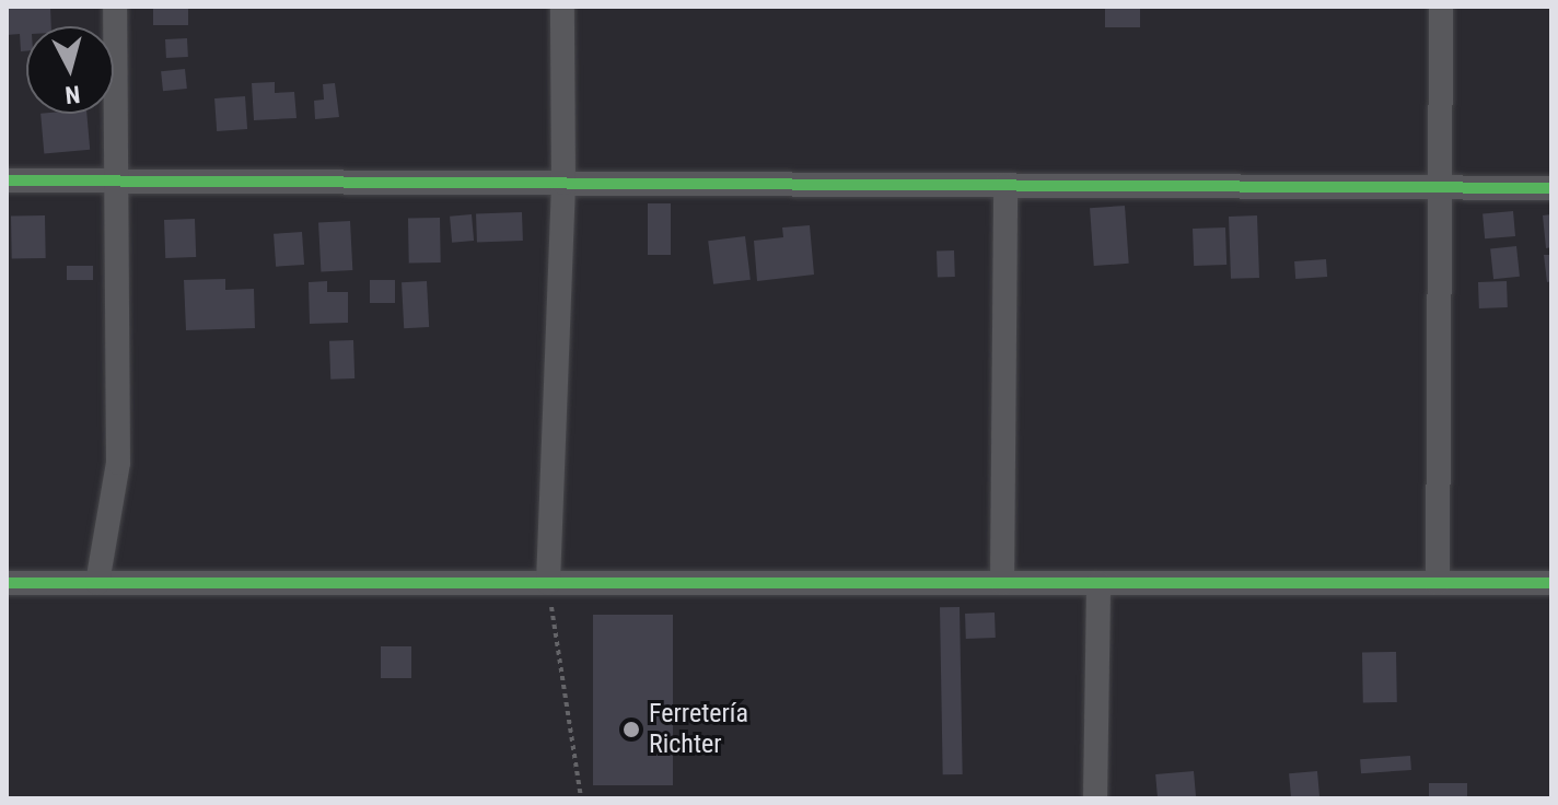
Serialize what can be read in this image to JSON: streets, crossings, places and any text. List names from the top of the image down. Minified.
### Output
{"places":["Ferretería Richter"],"north":"bottom"}
